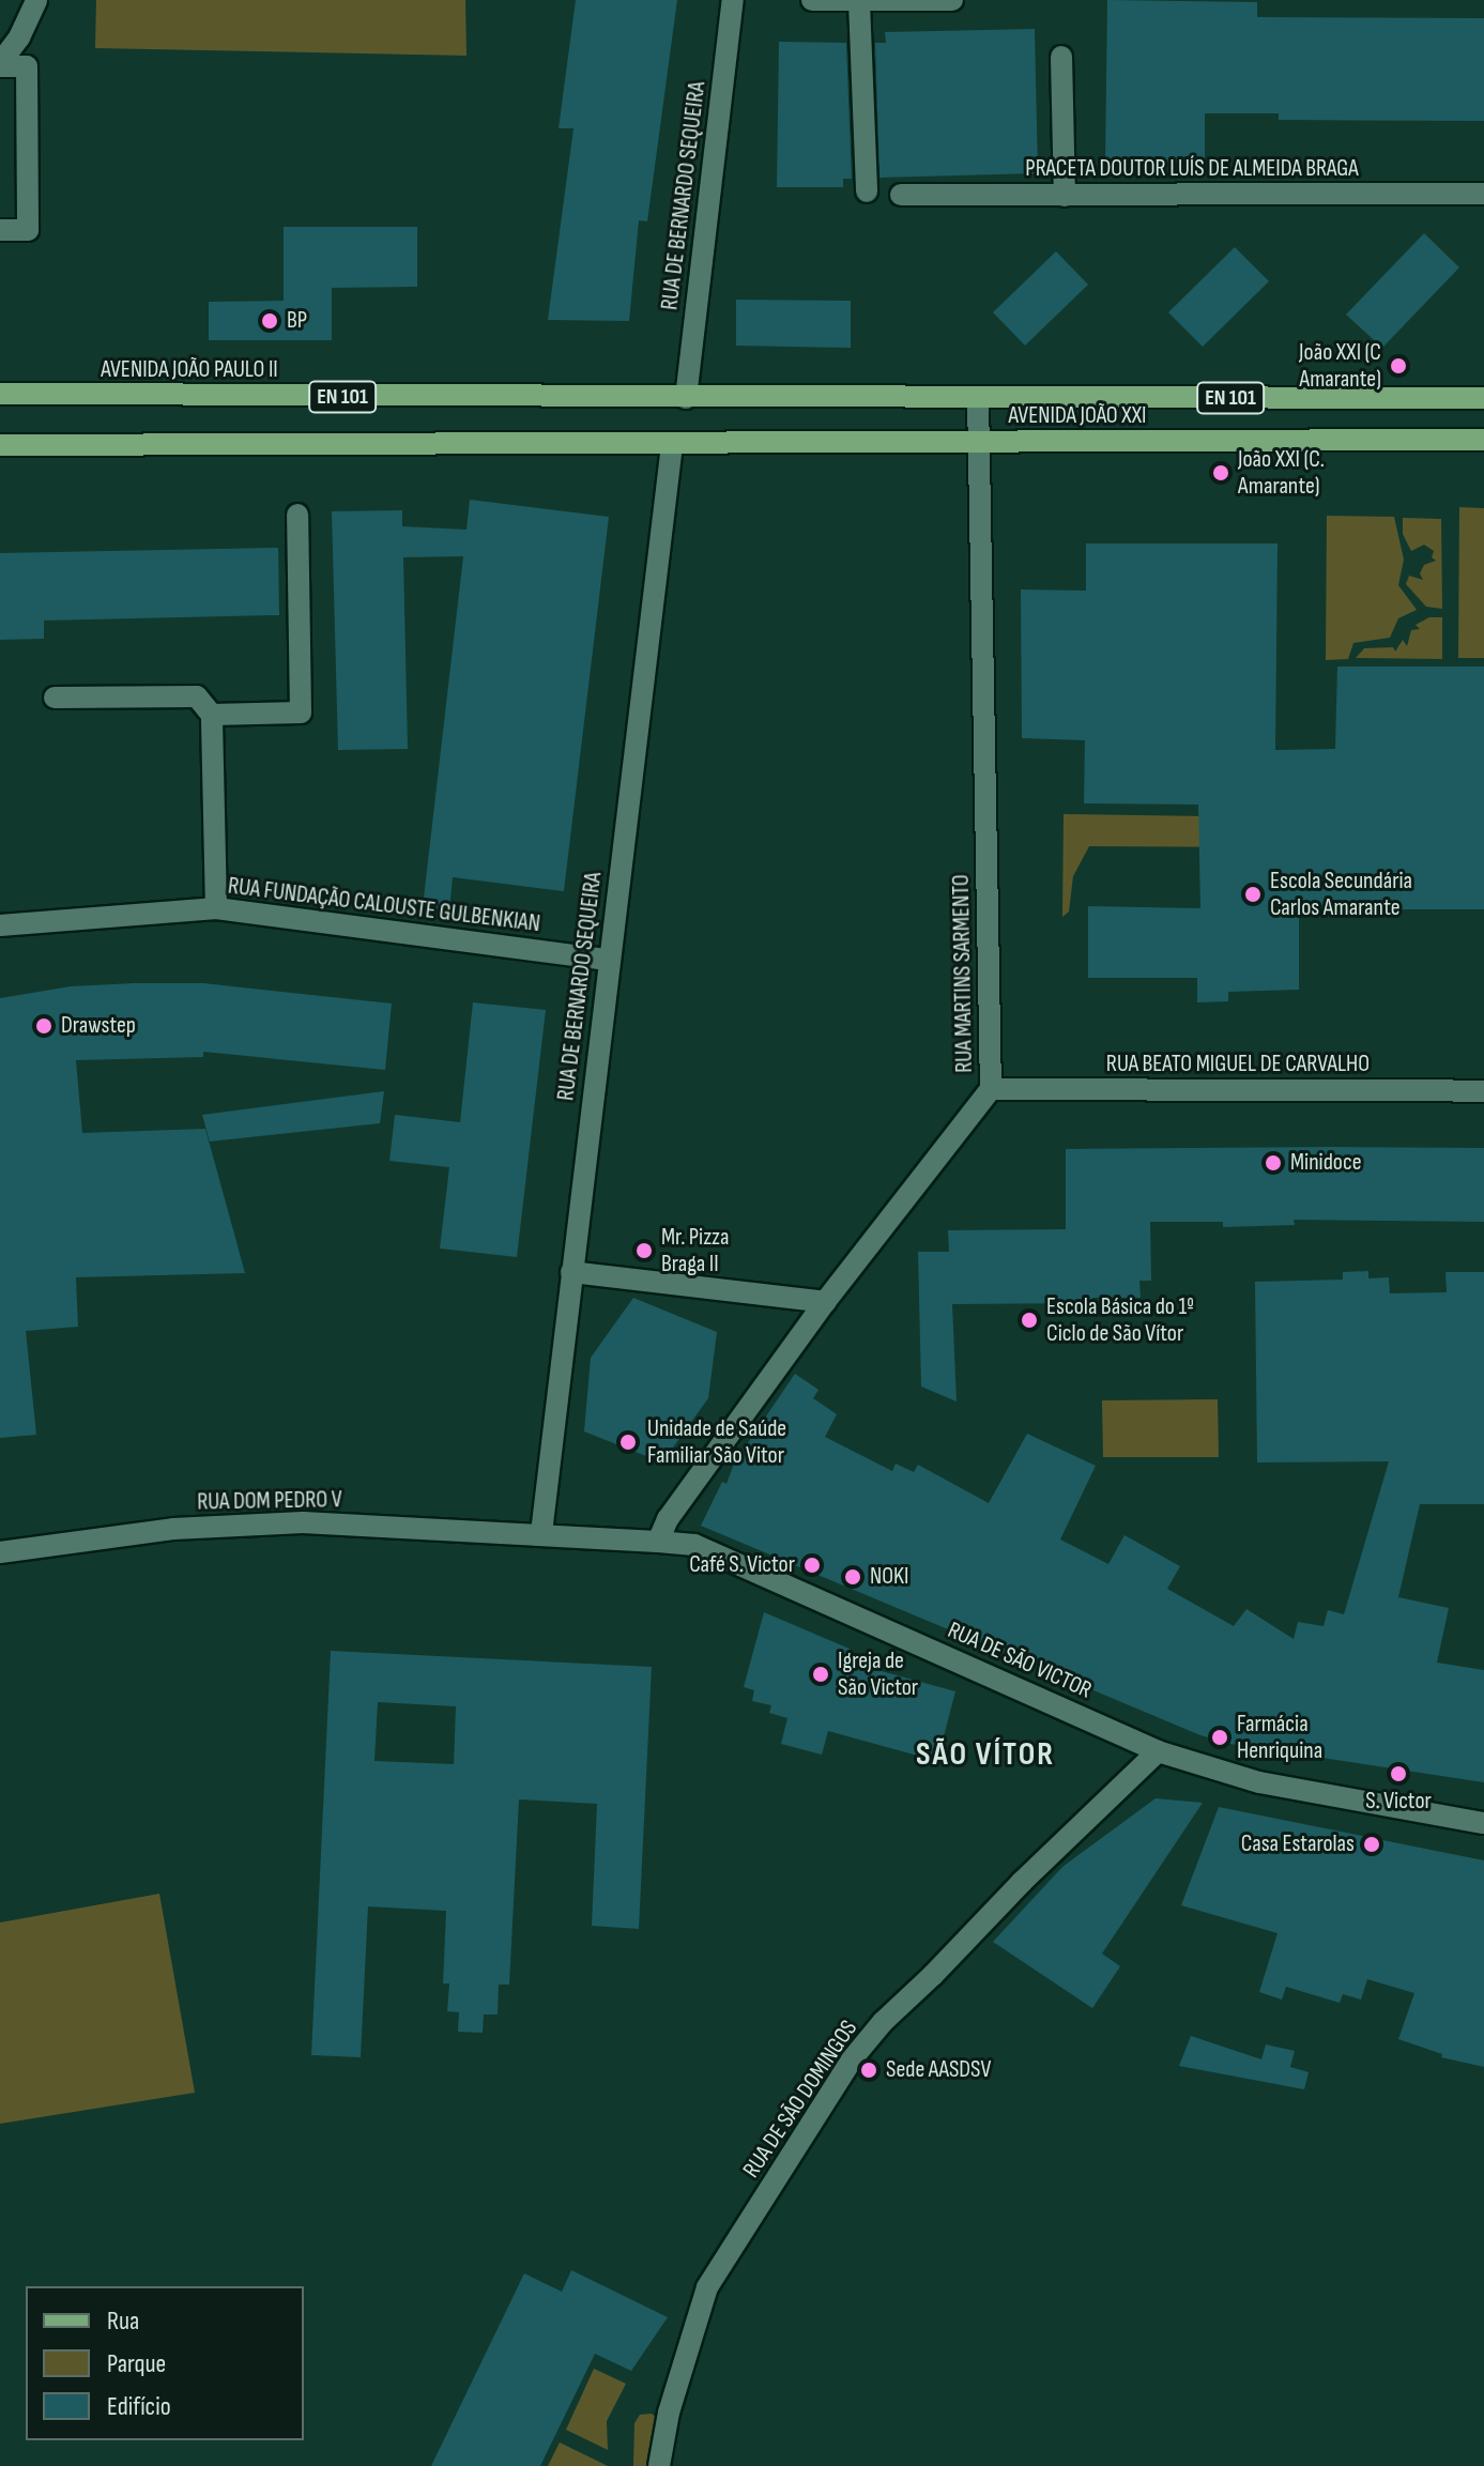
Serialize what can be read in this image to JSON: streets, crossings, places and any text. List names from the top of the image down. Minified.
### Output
{"streets":{"main road":["AVENIDA JOÃO PAULO II","EN 101","AVENIDA JOÃO XXI"],"street":["PRACETA DOUTOR LUÍS DE ALMEIDA BRAGA","RUA DE BERNARDO SEQUEIRA","RUA FUNDAÇÃO CALOUSTE GULBENKIAN","RUA MARTINS SARMENTO","RUA BEATO MIGUEL DE CARVALHO","RUA DOM PEDRO V","RUA DE SÃO VICTOR","RUA DE SÃO DOMINGOS"]},"crossings":[["RUA DE BERNARDO SEQUEIRA","AVENIDA JOÃO PAULO II"],["RUA DE BERNARDO SEQUEIRA","EN 101"],["RUA DE BERNARDO SEQUEIRA","AVENIDA JOÃO XXI"],["RUA DE BERNARDO SEQUEIRA","RUA FUNDAÇÃO CALOUSTE GULBENKIAN"],["RUA DE BERNARDO SEQUEIRA","RUA DOM PEDRO V"],["RUA DE BERNARDO SEQUEIRA","RUA DE SÃO VICTOR"],["AVENIDA JOÃO PAULO II","AVENIDA JOÃO XXI"],["EN 101","AVENIDA JOÃO XXI"],["AVENIDA JOÃO XXI","RUA MARTINS SARMENTO"],["RUA MARTINS SARMENTO","RUA BEATO MIGUEL DE CARVALHO"],["RUA MARTINS SARMENTO","RUA DE SÃO VICTOR"],["RUA DOM PEDRO V","RUA DE SÃO VICTOR"],["RUA DE SÃO VICTOR","RUA DE SÃO DOMINGOS"]],"districts":["SÃO VÍTOR"],"places":["BP","João XXI (C Amarante)","João XXI (C. Amarante)","Escola Secundária Carlos Amarante","Drawstep","Minidoce","Mr. Pizza Braga II","Escola Básica do 1º Ciclo de São Vítor","Unidade de Saúde Familiar São Vitor","Café S. Victor","NOKI","Igreja de São Victor","Farmácia Henriquina","S. Victor","Casa Estarolas","Sede AASDSV"],"legend":["Rua","Parque","Edifício"]}
